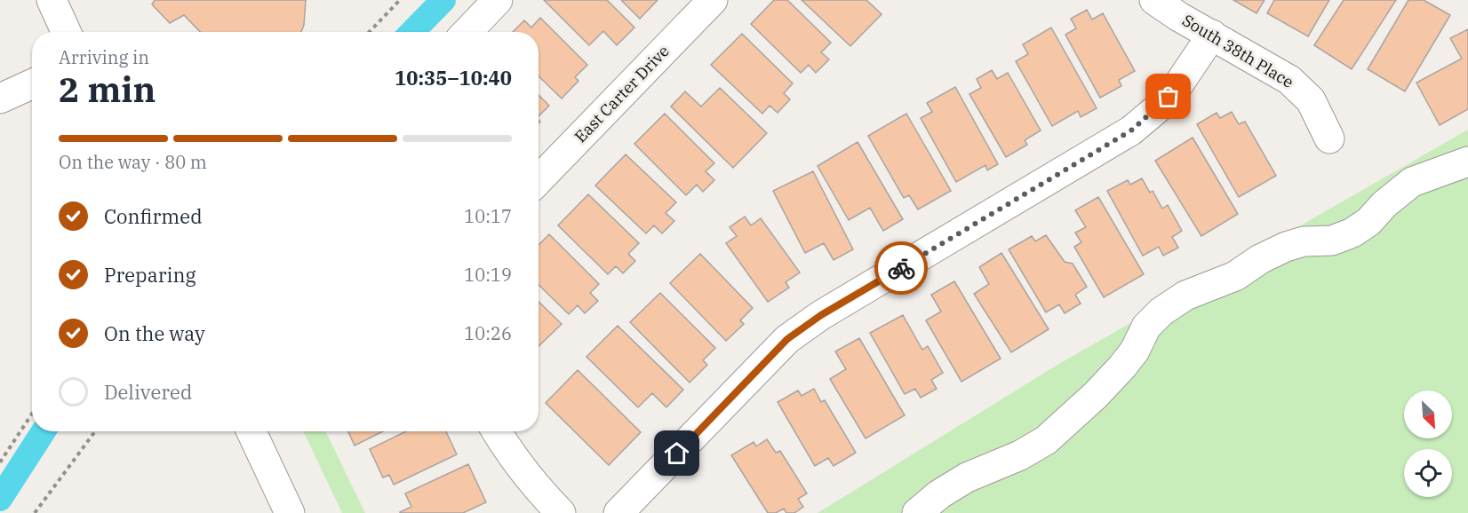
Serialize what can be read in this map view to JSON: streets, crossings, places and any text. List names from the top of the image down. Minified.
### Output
{"streets":{"street":["South 38th Place","East Carter Drive"]},"north":"bottom right","page":{"heading":["2 min","Arriving in","10:35–10:40"],"bar":"On the way · 80 m","list":[["Confirmed","10:17"],["Preparing","10:19"],["On the way","10:26"],"Delivered"]}}
